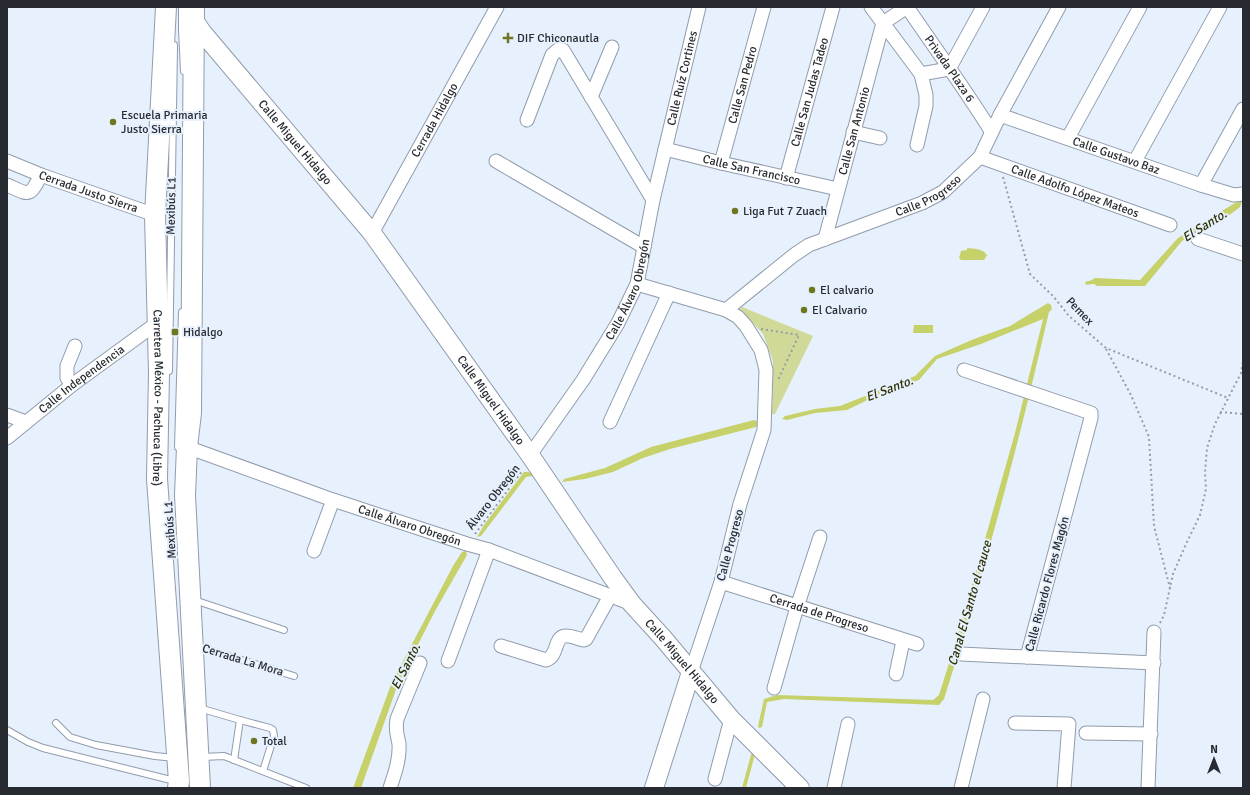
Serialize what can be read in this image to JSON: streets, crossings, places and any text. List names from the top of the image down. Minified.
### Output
{"streets":{"main road":["Carretera México - Pachuca (Libre)"],"street":["Privada Plaza 6","Calle Ruíz Cortines","Calle San Pedro","Calle San Judas Tadeo","Cerrada Hidalgo","Calle San Antonio","Calle Miguel Hidalgo","Calle Gustavo Baz","Calle San Francisco","Calle Adolfo López Mateos","Calle Progreso","Cerrada Justo Sierra","Calle Álvaro Obregón","Calle Independencia","Calle Ricardo Flores Magón","Cerrada de Progreso"],"lane":["Mexibús L1","Cerrada La Mora"],"path":["Pemex","Álvaro Obregón"]},"crossings":[["Privada Plaza 6","Calle Progreso"],["Calle Ruíz Cortines","Calle San Francisco"],["Calle Ruíz Cortines","Calle Álvaro Obregón"],["Calle San Pedro","Calle San Francisco"],["Calle San Judas Tadeo","Calle San Francisco"],["Cerrada Hidalgo","Calle Miguel Hidalgo"],["Calle San Antonio","Calle San Francisco"],["Calle San Antonio","Calle Progreso"],["Calle Miguel Hidalgo","Calle Progreso"],["Calle Miguel Hidalgo","Calle Álvaro Obregón"],["Calle Miguel Hidalgo","Carretera México - Pachuca (Libre)"],["Calle Miguel Hidalgo","Álvaro Obregón"],["Calle Gustavo Baz","Calle Progreso"],["Calle San Francisco","Calle Álvaro Obregón"],["Calle Adolfo López Mateos","Calle Progreso"],["Calle Adolfo López Mateos","Pemex"],["Calle Progreso","Calle Álvaro Obregón"],["Calle Progreso","Cerrada de Progreso"],["Cerrada Justo Sierra","Carretera México - Pachuca (Libre)"],["Calle Álvaro Obregón","Álvaro Obregón"],["Calle Independencia","Carretera México - Pachuca (Libre)"]],"water":["El Santo.","Canal El Santo el cauce"],"places":{"health":["DIF Chiconautla"],"other":["Escuela Primaria Justo Sierra","Liga Fut 7 Zuach","El calvario","El Calvario","Total"],"transit":["Hidalgo"]},"north":"top"}
